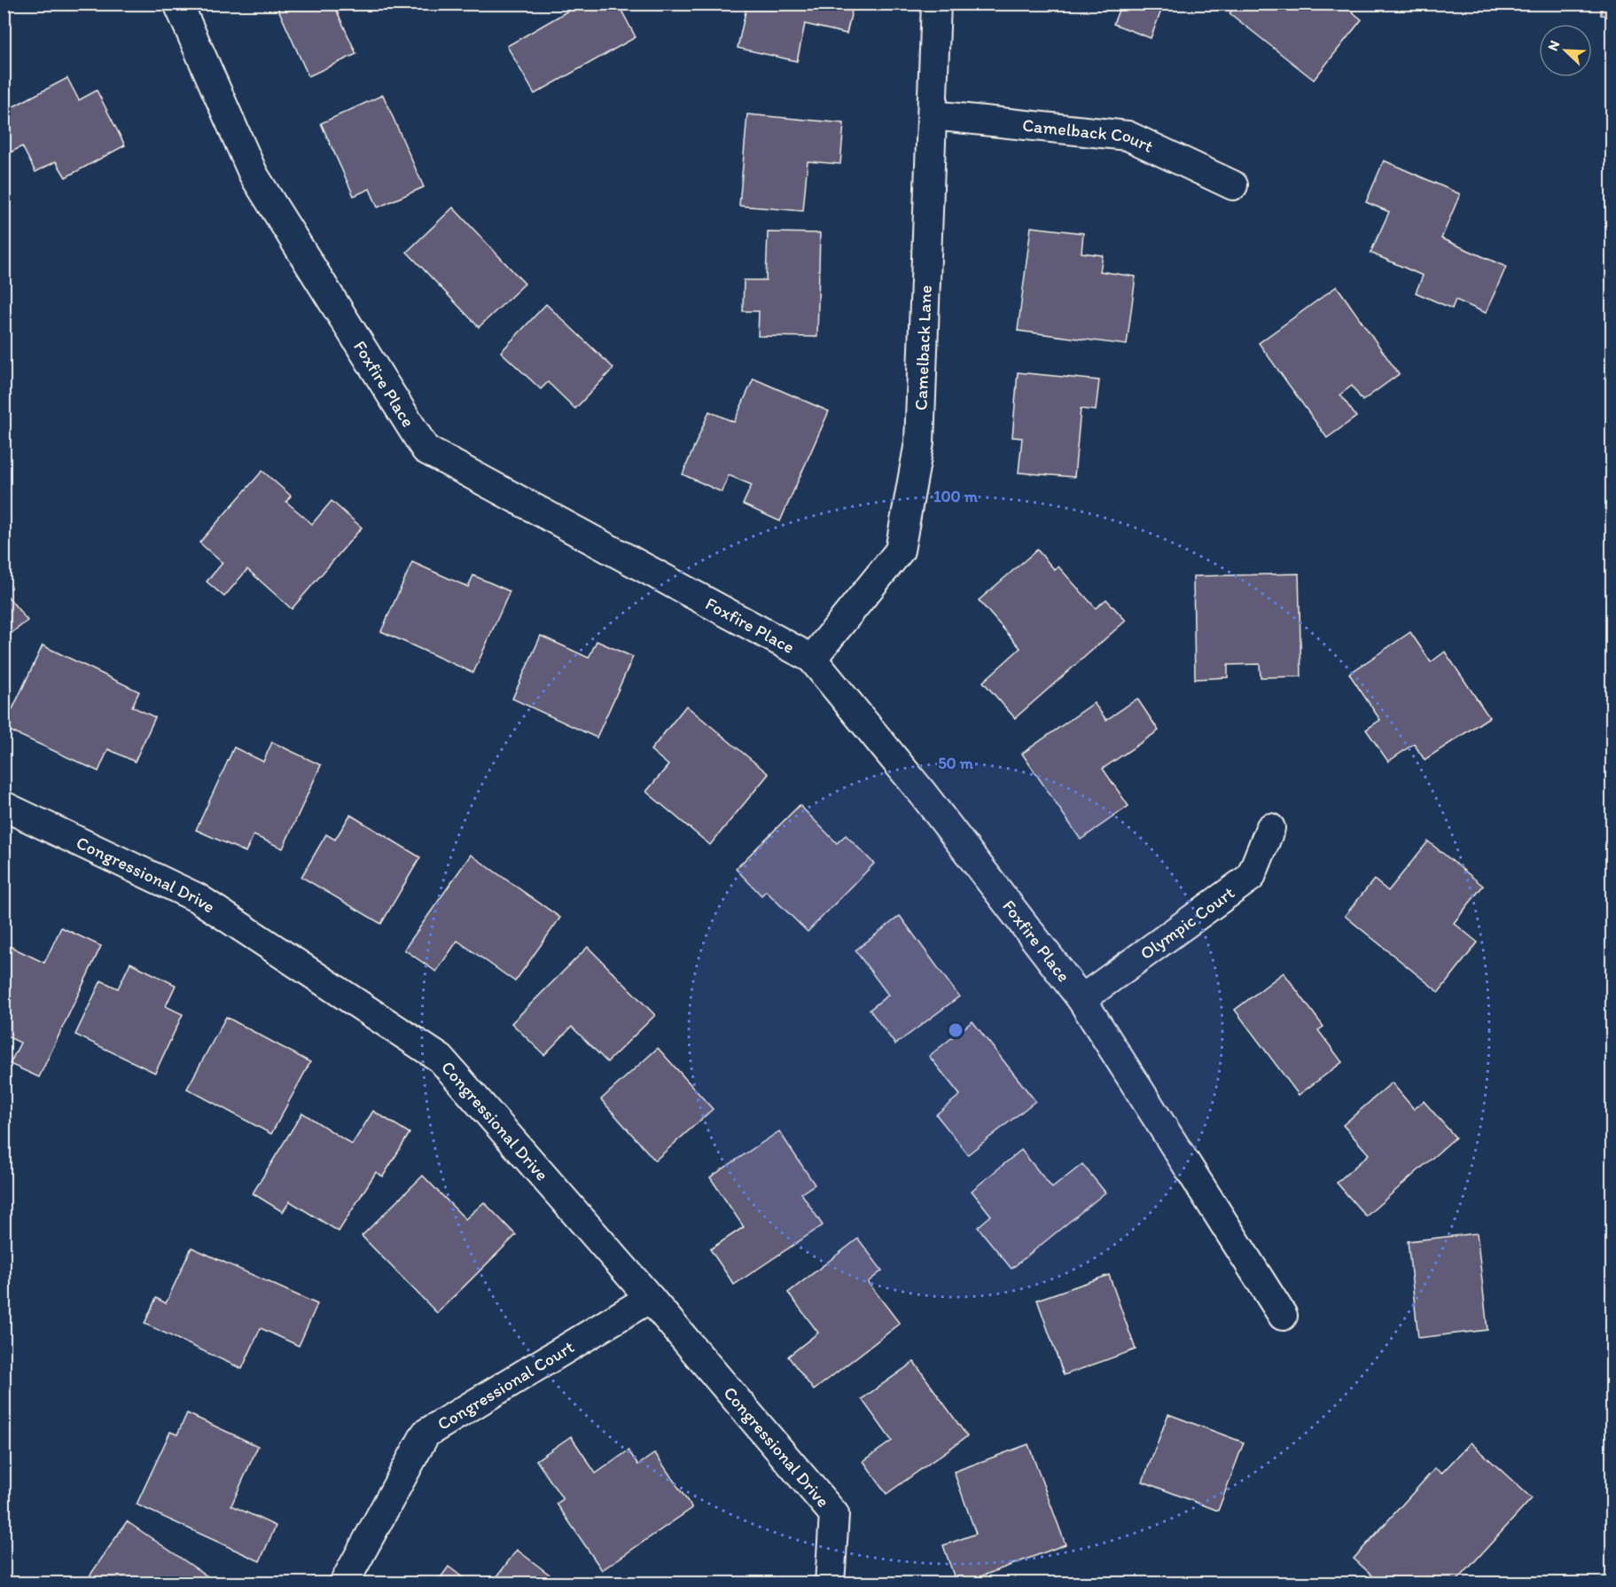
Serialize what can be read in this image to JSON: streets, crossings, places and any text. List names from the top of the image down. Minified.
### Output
{"streets":{"street":["Camelback Court","Camelback Lane","Foxfire Place","Congressional Drive","Olympic Court","Congressional Court"]},"crossings":[["Camelback Court","Camelback Lane"],["Camelback Lane","Foxfire Place"],["Foxfire Place","Olympic Court"],["Congressional Drive","Congressional Court"]],"north":"top left","rings":["100 m","50 m"]}
